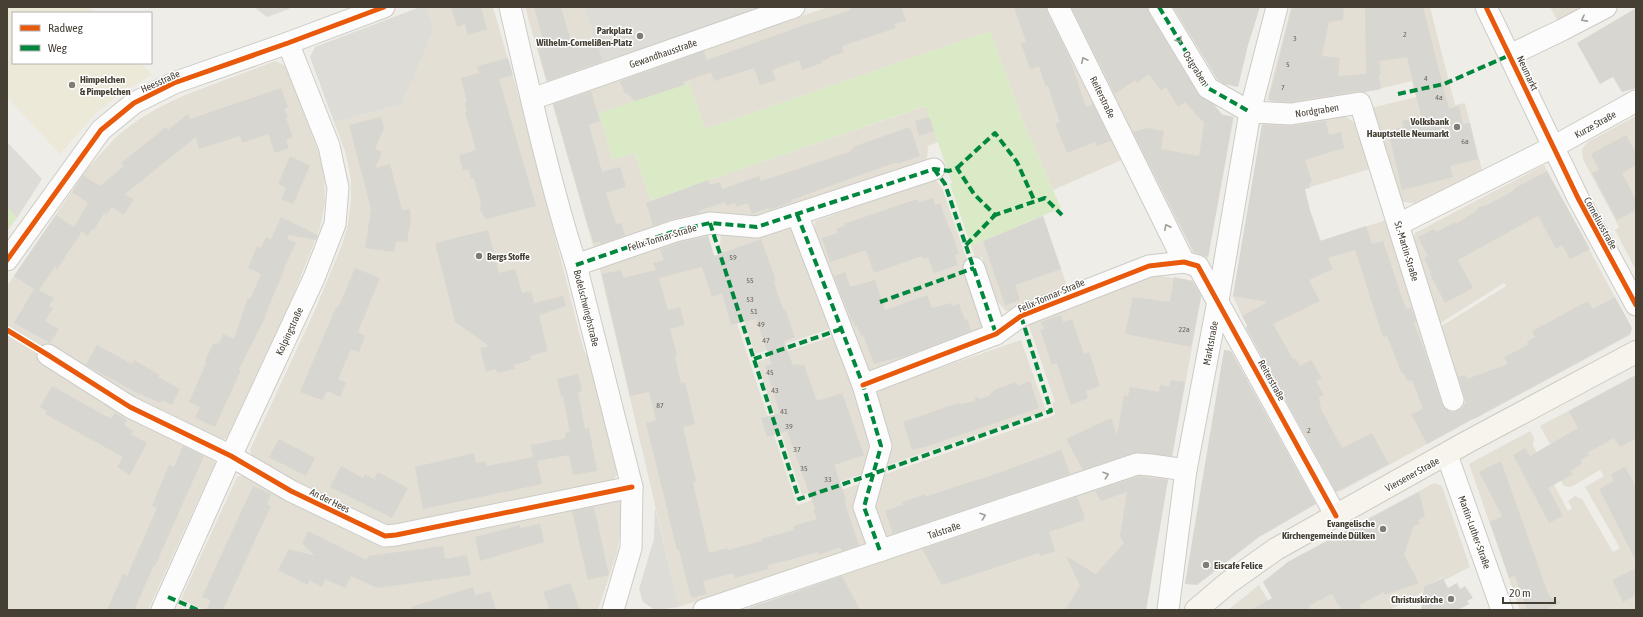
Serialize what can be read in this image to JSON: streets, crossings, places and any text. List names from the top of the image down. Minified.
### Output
{"streets":{"main road":["Viersener Straße"],"street":["Gewandhausstraße","Ostgraben","Neumarkt","Heesstraße","Reiterstraße","Nordgraben","Kurze Straße","Corneliusstraße","Felix-Tonnar-Straße","St.-Martin-Straße","Bodelschwinghstraße","Kolpingstraße","Marktstraße","An der Hees","Talstraße","Martin-Luther-Straße"]},"crossings":[["Gewandhausstraße","Bodelschwinghstraße"],["Ostgraben","Nordgraben"],["Ostgraben","Marktstraße"],["Neumarkt","Kurze Straße"],["Neumarkt","Corneliusstraße"],["Heesstraße","Kolpingstraße"],["Reiterstraße","Felix-Tonnar-Straße"],["Reiterstraße","Marktstraße"],["Reiterstraße","Viersener Straße"],["Nordgraben","St.-Martin-Straße"],["Nordgraben","Marktstraße"],["Kurze Straße","Corneliusstraße"],["Felix-Tonnar-Straße","Bodelschwinghstraße"],["Bodelschwinghstraße","An der Hees"],["Kolpingstraße","An der Hees"],["Marktstraße","Talstraße"],["Viersener Straße","Martin-Luther-Straße"]],"one_way":["Ostgraben","Reiterstraße","Talstraße"],"places":["Parkplatz Wilhelm-Cornelißen-Platz","Himpelchen & Pimpelchen","Volksbank Hauptstelle Neumarkt","Bergs Stoffe","Evangelische Kirchengemeinde Dülken","Eiscafe Felice","Christuskirche"],"house_numbers":["2","3","5","4","7","4a","6a","59","55","53","51","49","22a","47","45","43","87","41","39","2","37","35","33"],"legend":["Radweg","Weg"],"scale_bar":"20 m"}
